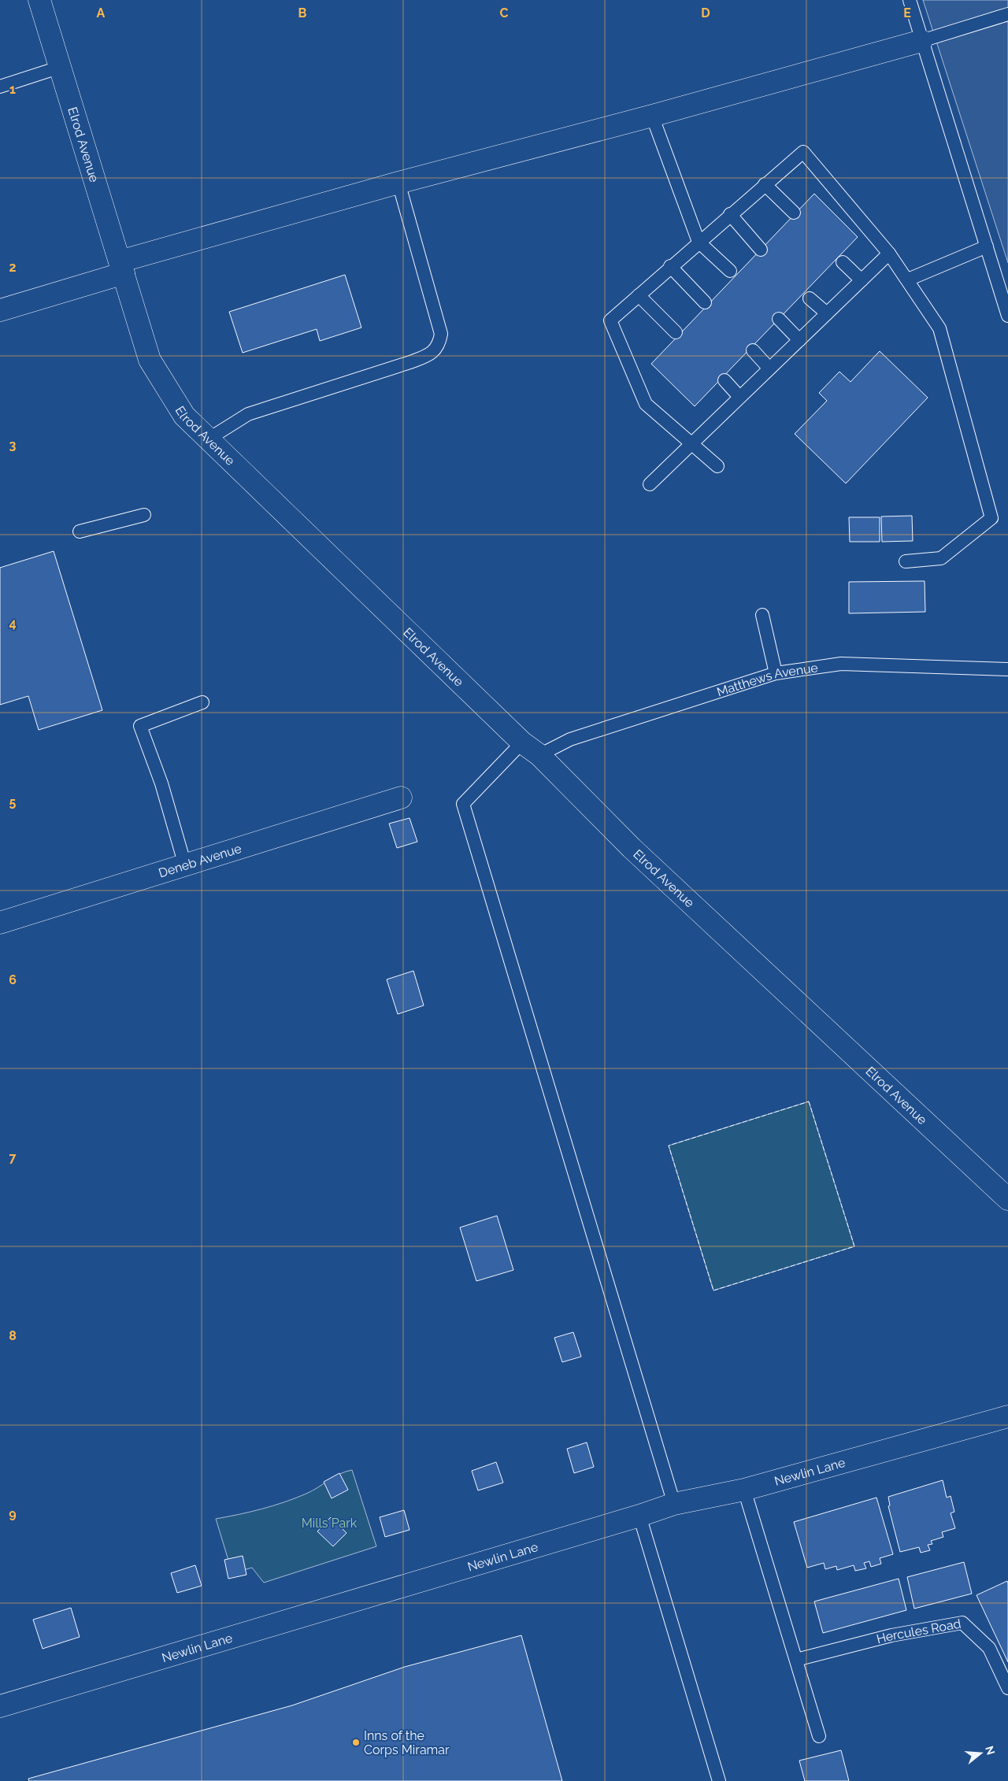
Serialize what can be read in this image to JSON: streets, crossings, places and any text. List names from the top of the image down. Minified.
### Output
{"streets":{"street":["Elrod Avenue","Deneb Avenue","Newlin Lane"],"lane":["Matthews Avenue","Hercules Road"]},"crossings":[["Elrod Avenue","Matthews Avenue"]],"parks":["Mills Park"],"places":["Inns of the Corps Miramar"],"north":"right","grid":{"columns":["A","B","C","D","E"],"rows":["1","2","3","4","5","6","7","8","9"]}}
